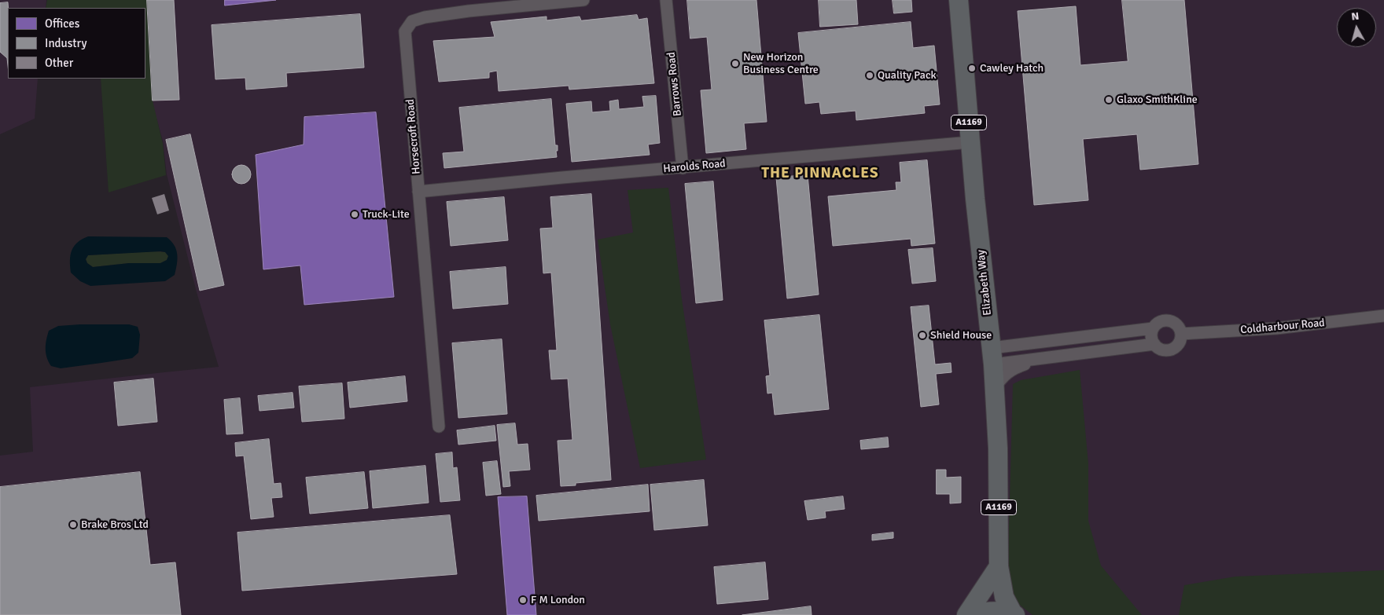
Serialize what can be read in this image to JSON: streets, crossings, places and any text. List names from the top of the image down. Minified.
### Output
{"streets":{"main road":["A1169","Elizabeth Way"],"street":["Barrows Road","Horsecroft Road","Harolds Road","Coldharbour Road"]},"crossings":[["Barrows Road","Harolds Road"],["Horsecroft Road","Harolds Road"],["Harolds Road","Elizabeth Way"]],"districts":["THE PINNACLES"],"places":["New Horizon Business Centre","Cawley Hatch","Quality Pack","Glaxo SmithKline","Truck-Lite","Shield House","Brake Bros Ltd","F M London"],"legend":["Offices","Industry","Other"],"north":"top"}
